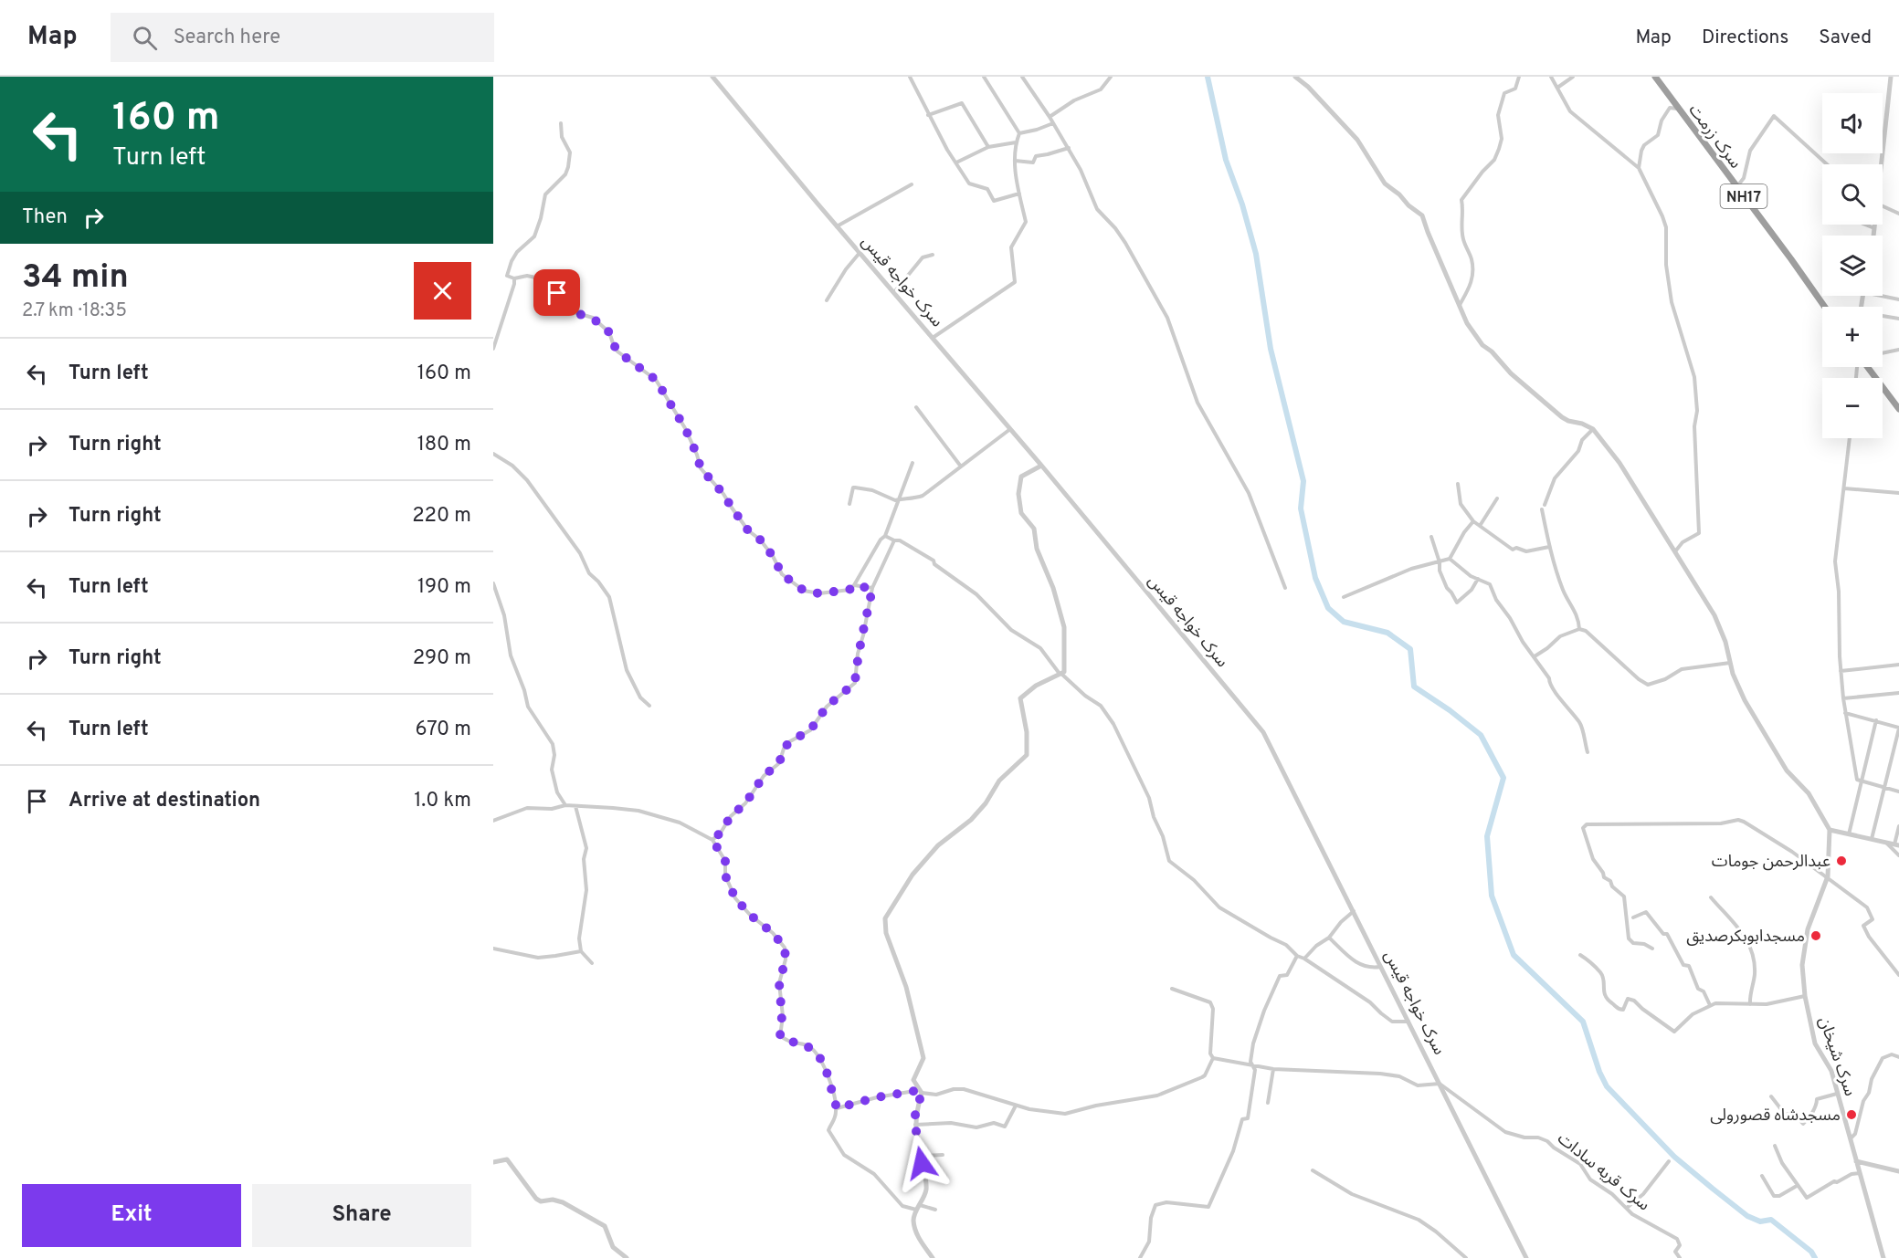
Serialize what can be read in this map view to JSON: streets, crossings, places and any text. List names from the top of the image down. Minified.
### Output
{"streets":{"highway":["سرک زرمت","NH17"],"street":["سرک خواجه قیس","سرک شیخان","سرک قریه سادات"]},"crossings":[["سرک خواجه قیس","سرک قریه سادات"]],"places":["عبدالرحمن جومات","مسجدابوبکرصدیق","مسجدشاه قصورولی"],"page":{"header":"Map","search":"Search here","nav":["Map","Directions","Saved"],"turn":["160 m","Turn left"],"map_buttons":["+","−"],"then":"Then","heading":["34 min","2.7 km · 18:35"],"list":[{"name":"Turn left","value":"160 m"},{"name":"Turn right","value":"180 m"},{"name":"Turn right","value":"220 m"},{"name":"Turn left","value":"190 m"},{"name":"Turn right","value":"290 m"},{"name":"Turn left","value":"670 m"},{"name":"Arrive at destination","value":"1.0 km"}],"buttons":["Exit","Share"]}}
